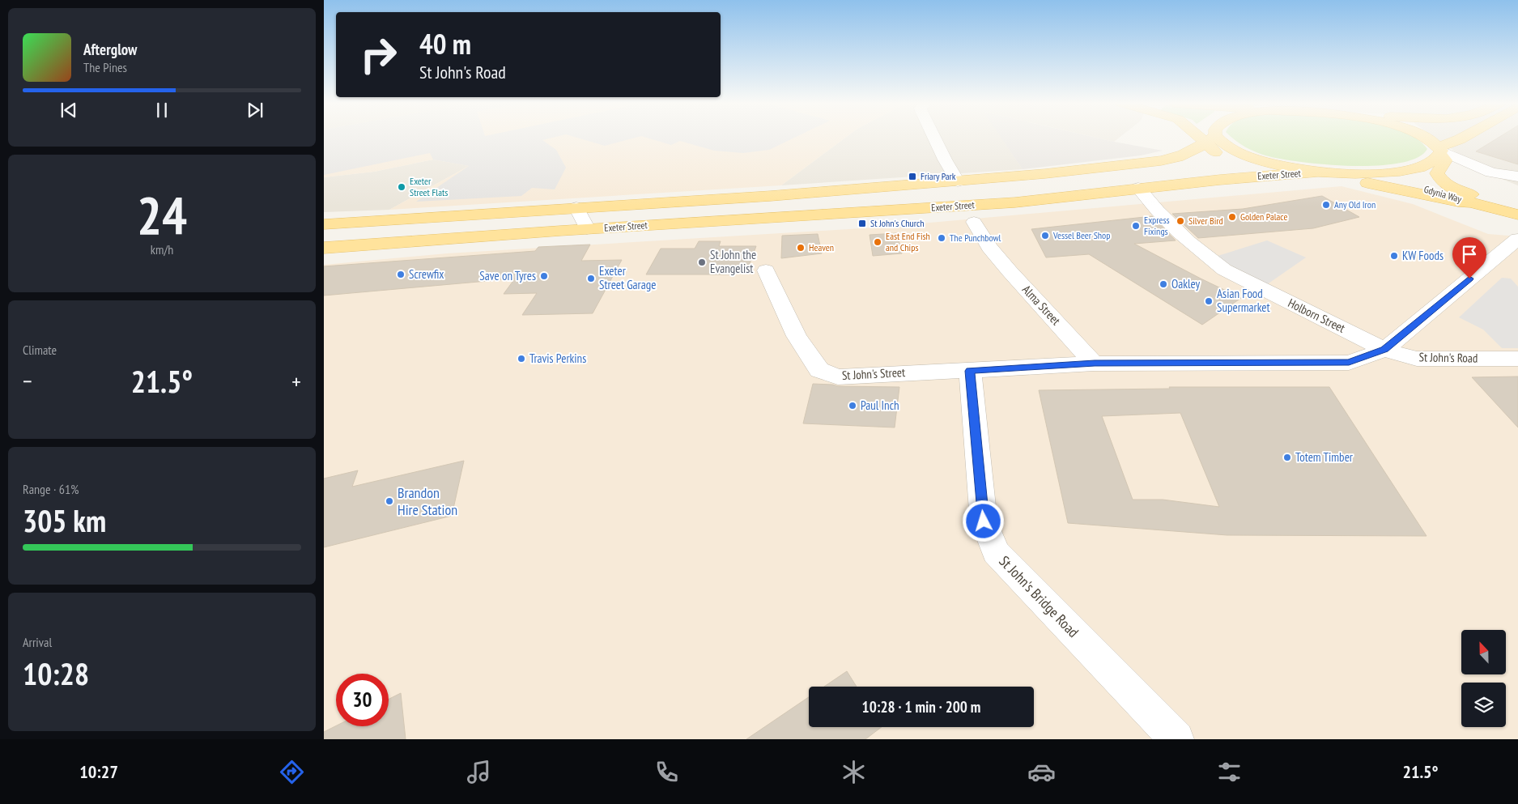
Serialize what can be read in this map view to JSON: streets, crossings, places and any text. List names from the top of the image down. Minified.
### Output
{"streets":{"main road":["Exeter Street","Gdynia Way"],"street":["Alma Street","Holborn Street","St John's Road","St John's Street","St John's Bridge Road"]},"crossings":[["Exeter Street","Holborn Street"],["Holborn Street","St John's Road"],["St John's Street","St John's Bridge Road"]],"places":{"transit":["Friary Park","St John's Church"],"other":["Exeter Street Flats","Any Old Iron","Golden Palace","Silver Bird","Express Fixings","Vessel Beer Shop","The Punchbowl","East End Fish and Chips","Heaven","KW Foods","St John the Evangelist","Screwfix","Save on Tyres","Exeter Street Garage","Oakley","Asian Food Supermarket","Travis Perkins","Paul Inch","Totem Timber","Brandon Hire Station"]},"north":"top","page":{"turn":["40 m","St John's Road"],"song":["Afterglow","The Pines"],"tile":[["24","km/h"],"Climate",["Range · 61%","305 km"],["Arrival","10:28"]],"heat":["−","21.5°","+"],"limit":"30","trip":"10:28 · 1 min · 200 m","tabs":["10:27","21.5°"]}}
